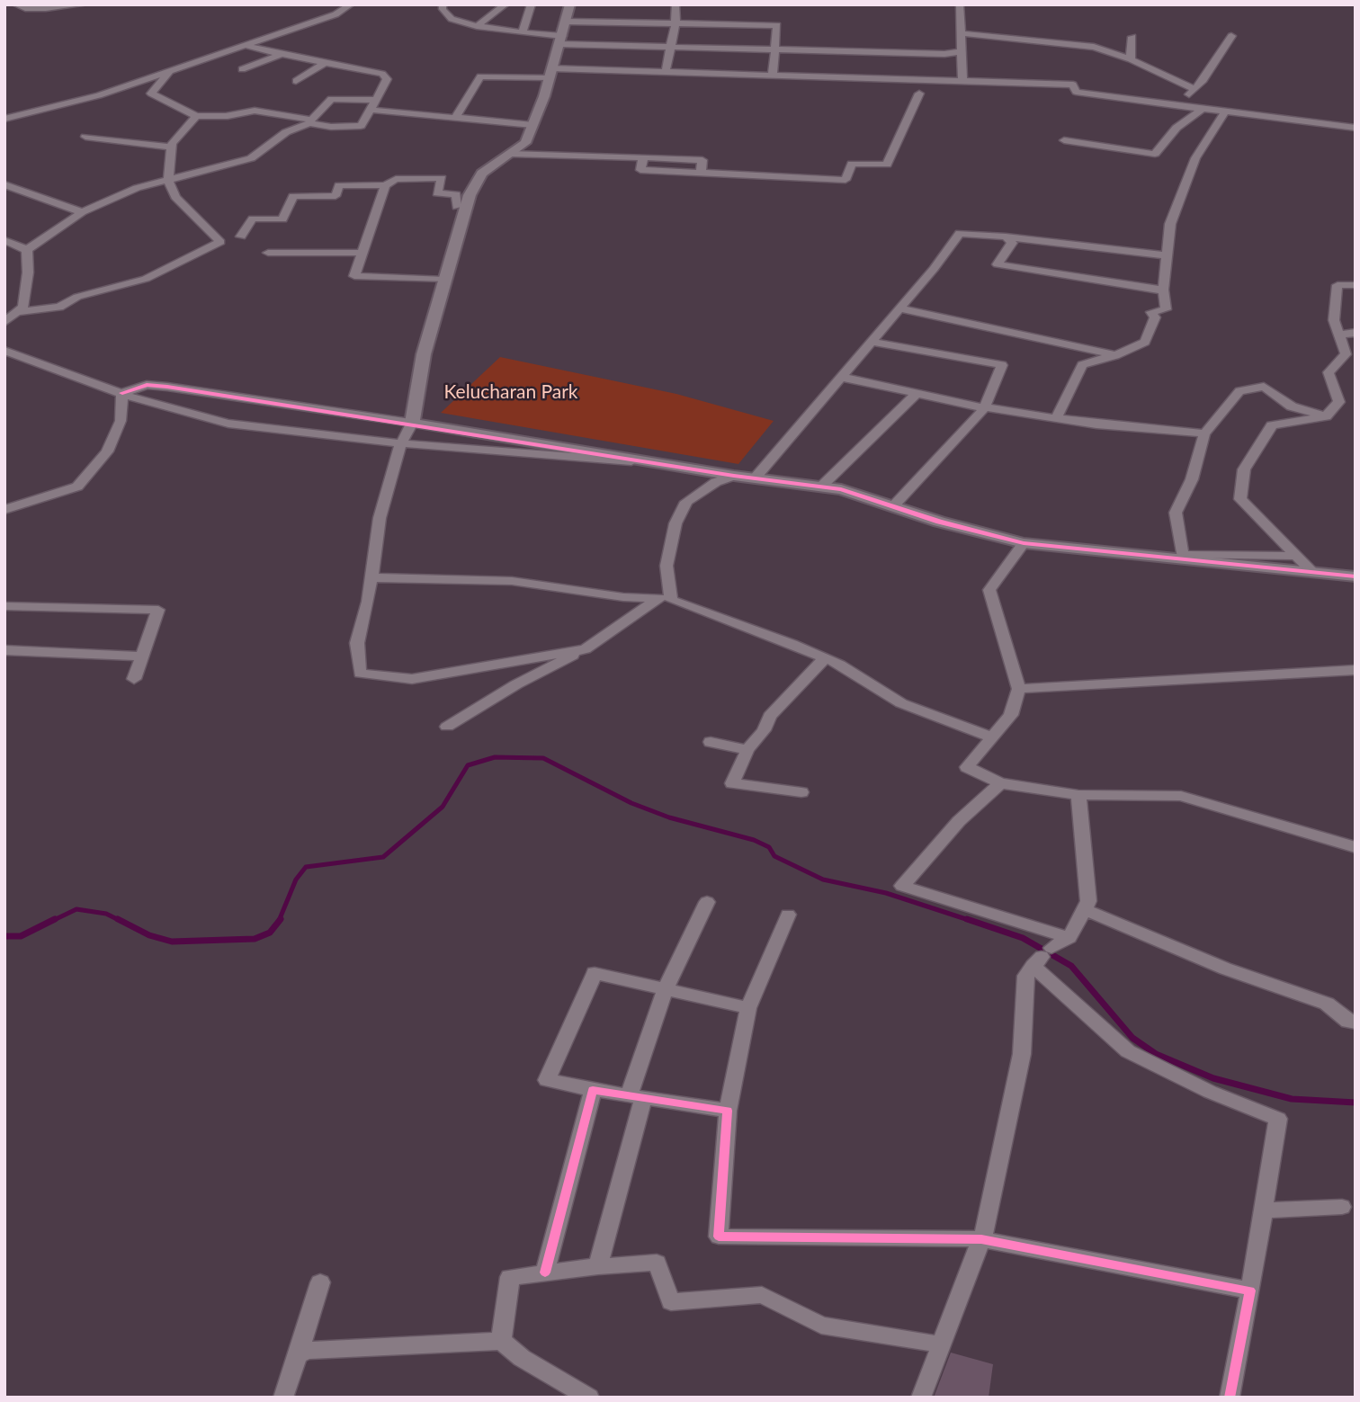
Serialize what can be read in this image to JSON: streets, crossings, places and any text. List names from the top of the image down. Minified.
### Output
{"parks":["Kelucharan Park"]}
